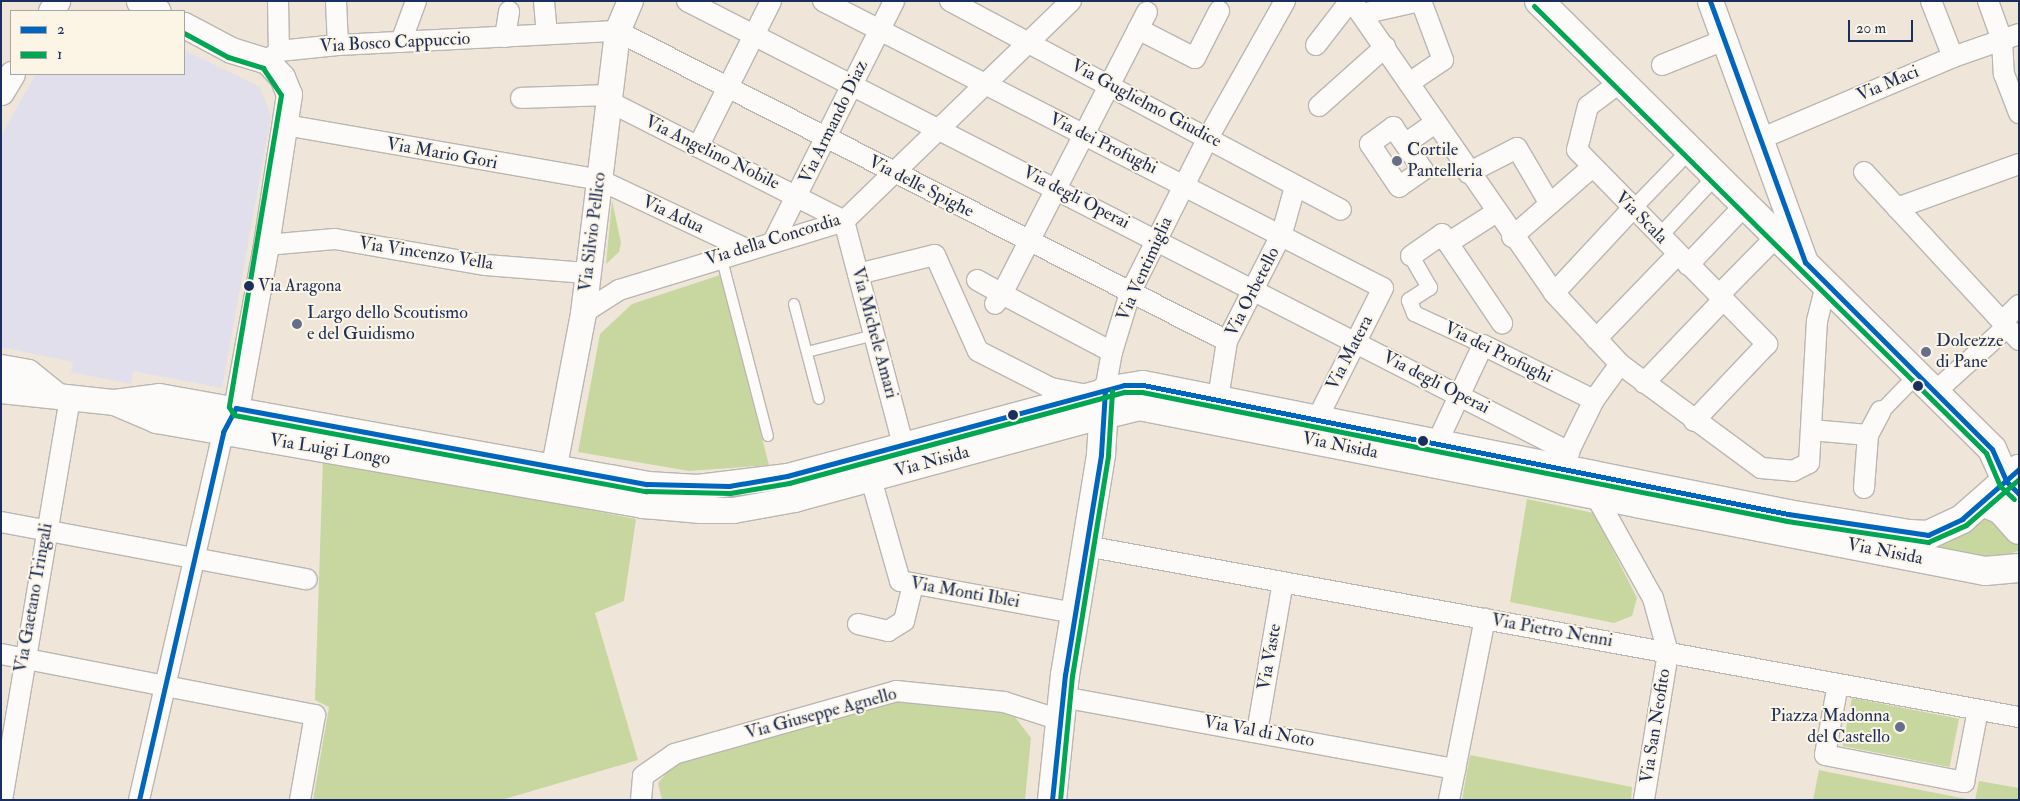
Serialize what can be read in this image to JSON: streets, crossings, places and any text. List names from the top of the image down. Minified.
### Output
{"streets":{"main road":["Via Ventimiglia","Via Nisida"],"street":["Via Bosco Cappuccio","Via Maci","Via Guglielmo Giudice","Via Armando Diaz","Via dei Profughi","Via Angelino Nobile","Via Mario Gori","Via delle Spighe","Via degli Operai","Via Adua","Via Scala","Via Silvio Pellico","Via della Concordia","Via Vincenzo Vella","Via Orbetello","Via Michele Amari","Via Matera","Via Luigi Longo","Via Monti Iblei","Via Gaetano Tringali","Via Pietro Nenni","Via Vaste","Via Giuseppe Agnello","Via San Neofito","Via Val di Noto"]},"crossings":[["Via Bosco Cappuccio","Via delle Spighe"],["Via Bosco Cappuccio","Via Silvio Pellico"],["Via Guglielmo Giudice","Via della Concordia"],["Via Guglielmo Giudice","Via Ventimiglia"],["Via Guglielmo Giudice","Via Orbetello"],["Via Armando Diaz","Via dei Profughi"],["Via Armando Diaz","Via Angelino Nobile"],["Via Armando Diaz","Via delle Spighe"],["Via Armando Diaz","Via degli Operai"],["Via Armando Diaz","Via della Concordia"],["Via dei Profughi","Via della Concordia"],["Via dei Profughi","Via Ventimiglia"],["Via dei Profughi","Via Orbetello"],["Via dei Profughi","Via Matera"],["Via Angelino Nobile","Via Silvio Pellico"],["Via Angelino Nobile","Via della Concordia"],["Via Angelino Nobile","Via Michele Amari"],["Via Mario Gori","Via Adua"],["Via Mario Gori","Via Silvio Pellico"],["Via delle Spighe","Via Silvio Pellico"],["Via delle Spighe","Via della Concordia"],["Via delle Spighe","Via Ventimiglia"],["Via delle Spighe","Via Orbetello"],["Via degli Operai","Via della Concordia"],["Via degli Operai","Via Ventimiglia"],["Via degli Operai","Via Orbetello"],["Via degli Operai","Via Matera"],["Via degli Operai","Via Nisida"],["Via Adua","Via Silvio Pellico"],["Via Adua","Via della Concordia"],["Via Silvio Pellico","Via della Concordia"],["Via Silvio Pellico","Via Vincenzo Vella"],["Via Silvio Pellico","Via Nisida"],["Via Silvio Pellico","Via Luigi Longo"],["Via della Concordia","Via Michele Amari"],["Via Ventimiglia","Via Nisida"],["Via Ventimiglia","Via Monti Iblei"],["Via Ventimiglia","Via Pietro Nenni"],["Via Ventimiglia","Via Giuseppe Agnello"],["Via Ventimiglia","Via Val di Noto"],["Via Orbetello","Via Nisida"],["Via Michele Amari","Via Nisida"],["Via Matera","Via Nisida"],["Via Nisida","Via Luigi Longo"],["Via Nisida","Via Monti Iblei"],["Via Luigi Longo","Via Gaetano Tringali"],["Via Pietro Nenni","Via Vaste"],["Via Pietro Nenni","Via San Neofito"],["Via Vaste","Via Val di Noto"],["Via Giuseppe Agnello","Via Val di Noto"]],"places":["Cortile Pantelleria","Via Aragona","Largo dello Scoutismo e del Guidismo","Dolcezze di Pane","Piazza Madonna del Castello"],"lines":["transit line 2","transit line 1"],"legend":["2","1"],"scale_bar":"20 m"}
